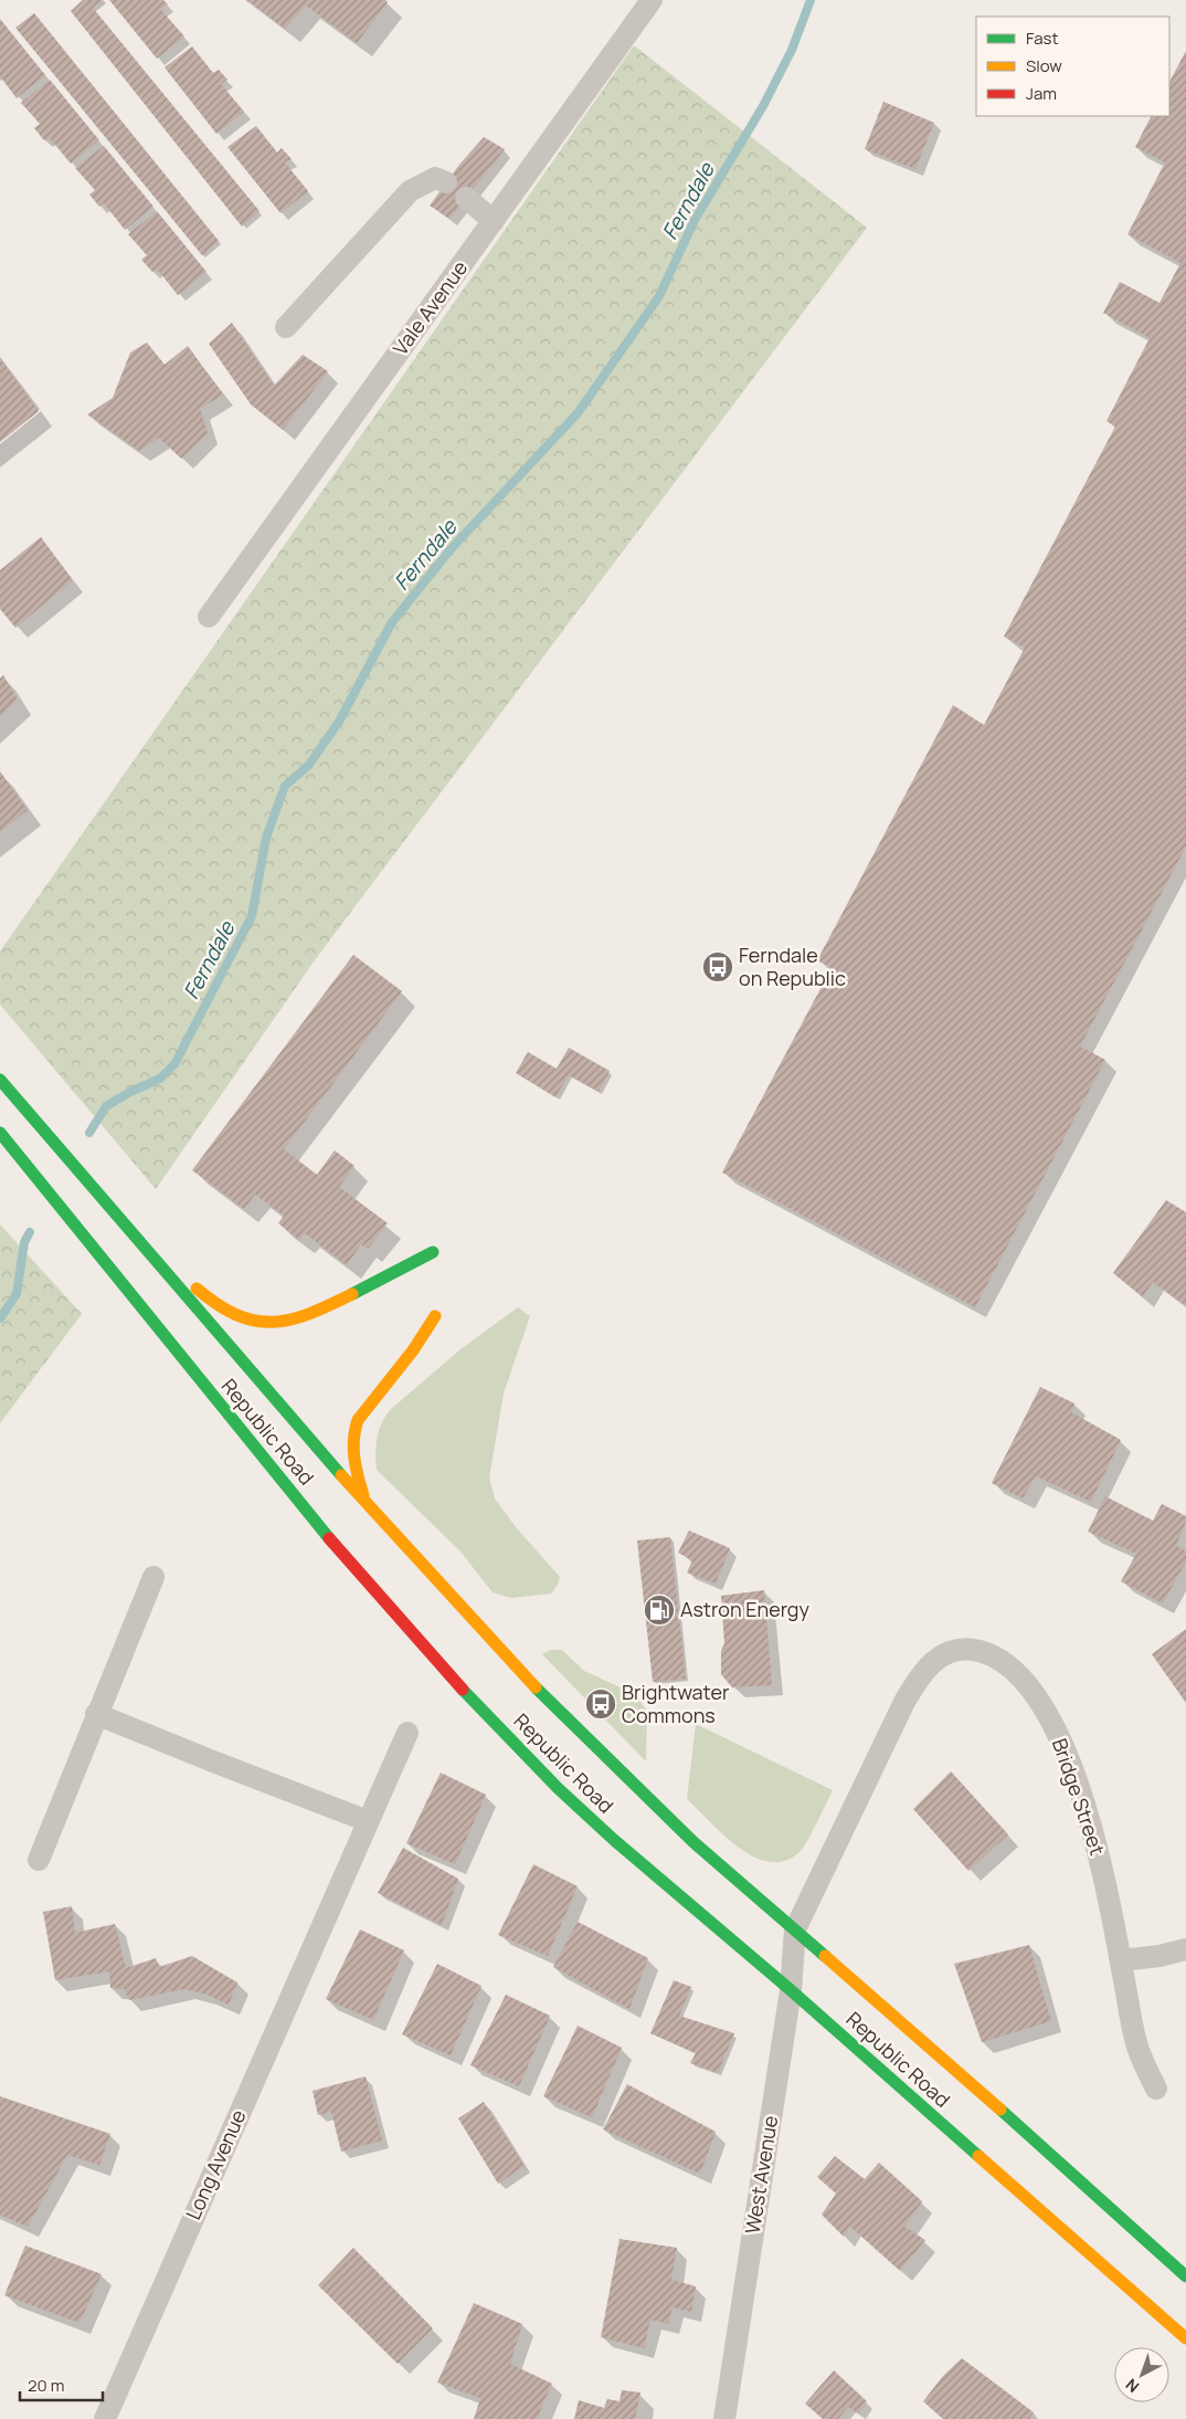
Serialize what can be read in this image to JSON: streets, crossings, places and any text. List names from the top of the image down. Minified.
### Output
{"streets":{"main road":["Republic Road"],"street":["Vale Avenue","Bridge Street","Long Avenue","West Avenue"]},"crossings":[["Republic Road","Bridge Street"],["Republic Road","West Avenue"],["Bridge Street","West Avenue"]],"water":["Ferndale"],"places":{"bus stop":["Ferndale on Republic","Brightwater Commons"],"fuel station":["Astron Energy"]},"legend":["Fast","Slow","Jam"],"scale_bar":"20 m","north":"bottom left"}
